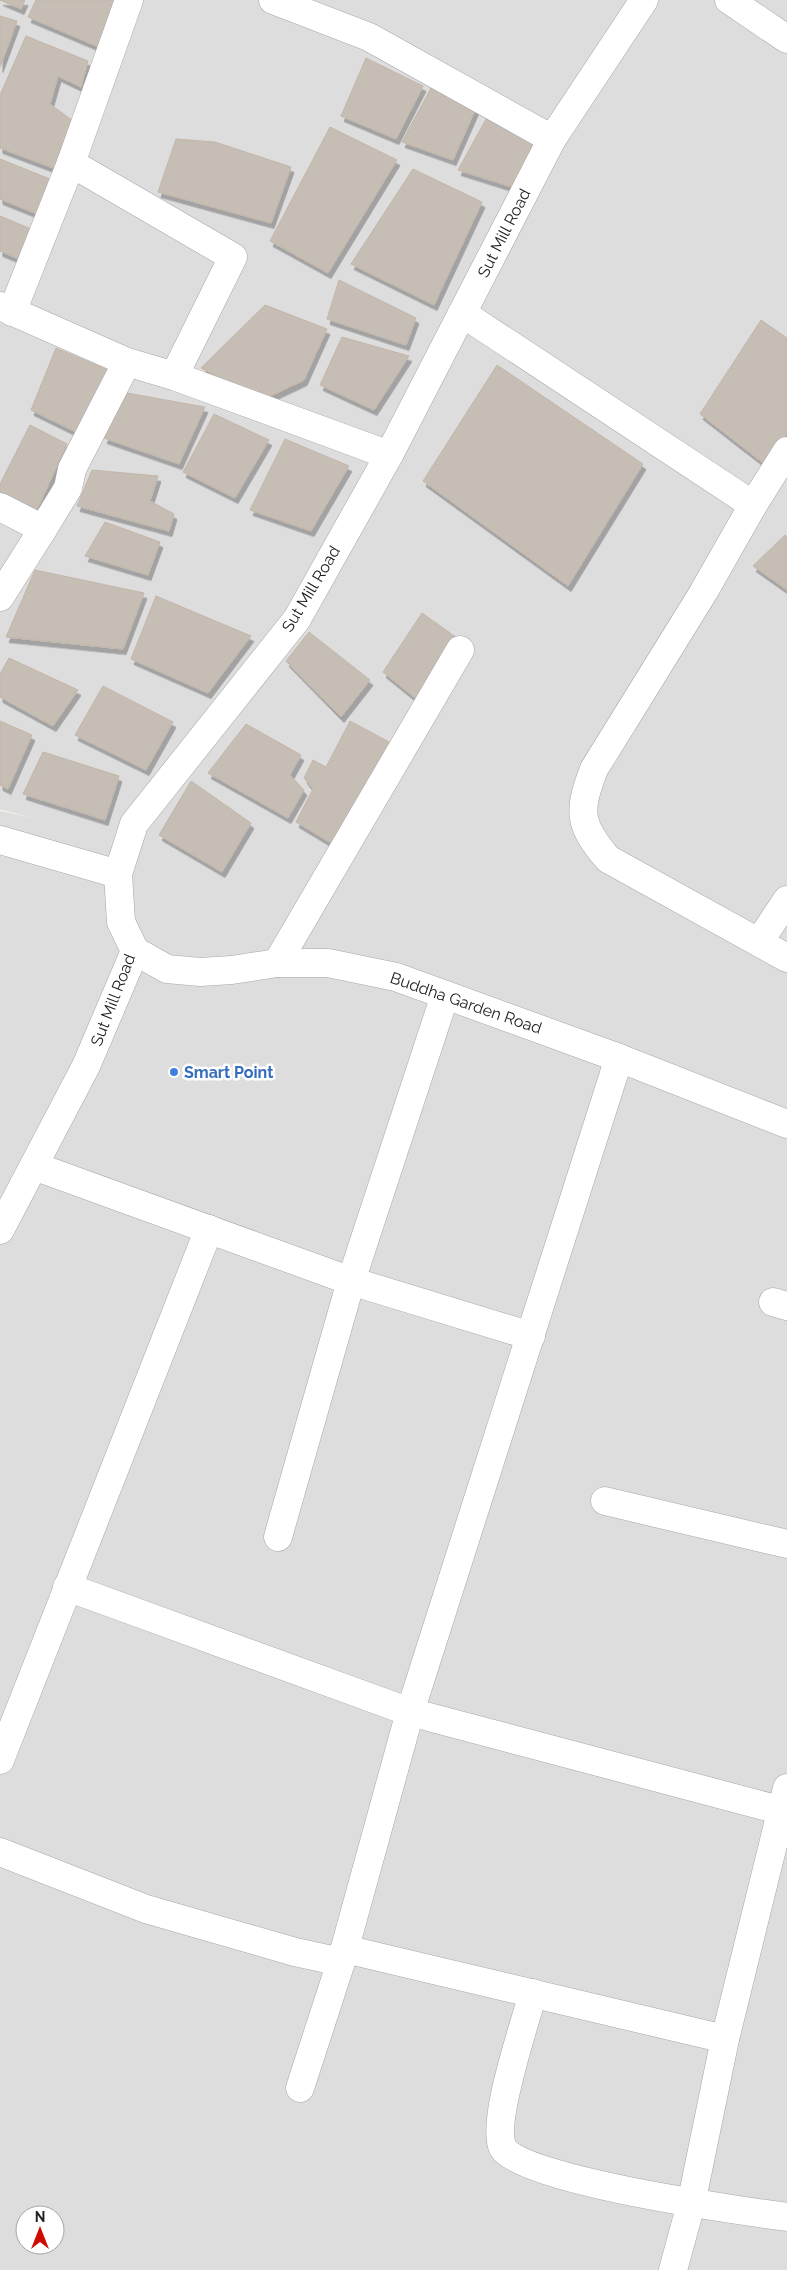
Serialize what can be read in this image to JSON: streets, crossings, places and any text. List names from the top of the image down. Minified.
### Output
{"streets":{"street":["Sut Mill Road","Buddha Garden Road"]},"crossings":[["Sut Mill Road","Buddha Garden Road"]],"places":["Smart Point"],"north":"top"}
